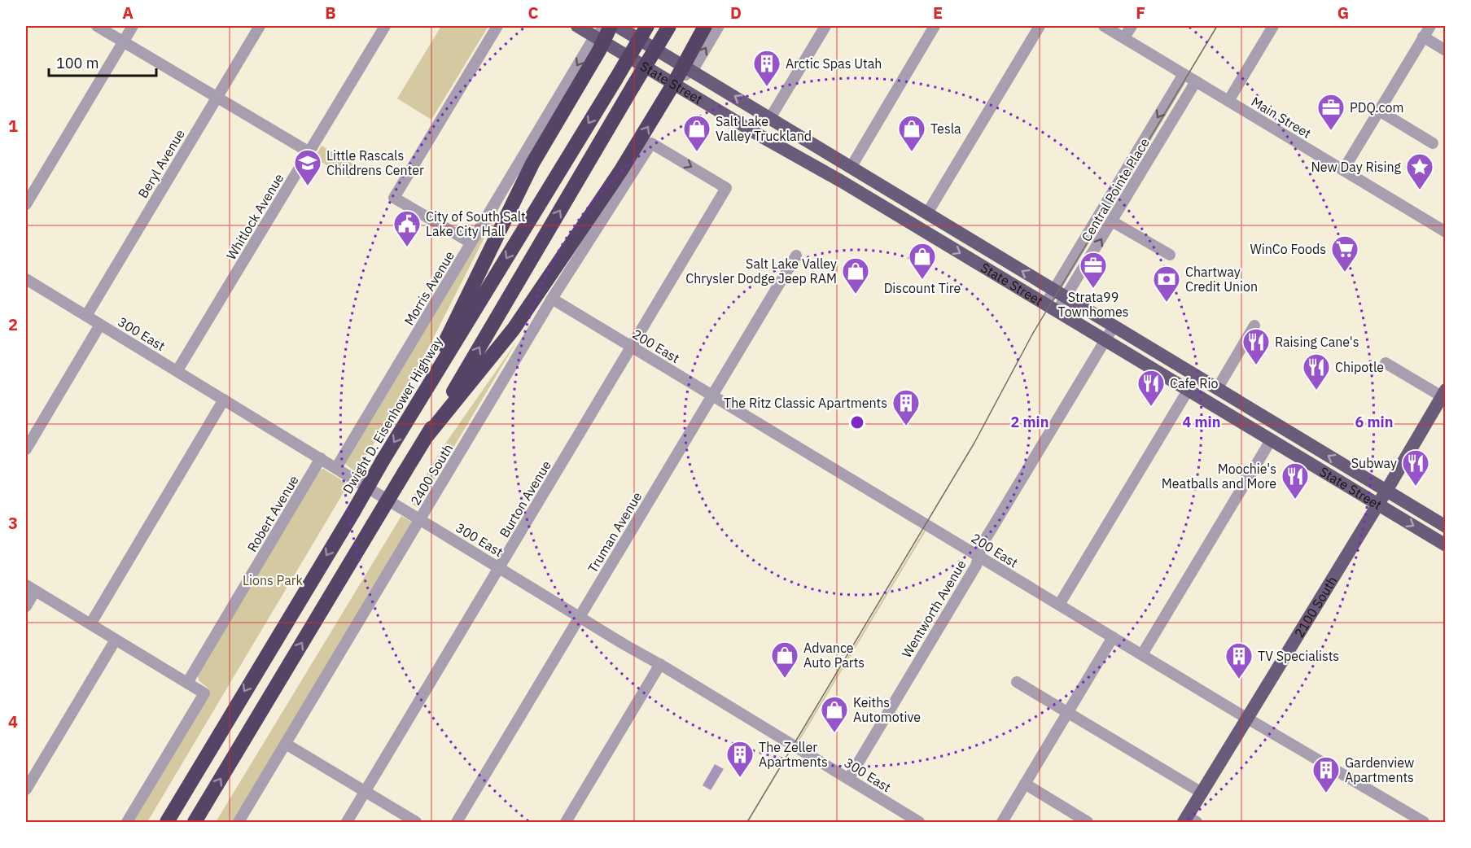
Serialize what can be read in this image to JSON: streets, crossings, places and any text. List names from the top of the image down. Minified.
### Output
{"streets":{"highway":["Dwight D. Eisenhower Highway"],"main road":["State Street","2100 South"],"street":["Main Street","Beryl Avenue","Central Pointe Place","Whitlock Avenue","Morris Avenue","300 East","200 East","2400 South","Burton Avenue","Robert Avenue","Truman Avenue","Wentworth Avenue"]},"crossings":[["State Street","Central Pointe Place"],["State Street","Morris Avenue"],["State Street","2100 South"],["State Street","Wentworth Avenue"],["Main Street","Central Pointe Place"],["Beryl Avenue","300 East"],["Whitlock Avenue","300 East"],["Morris Avenue","300 East"],["300 East","2400 South"],["300 East","Burton Avenue"],["300 East","Robert Avenue"],["300 East","Truman Avenue"],["300 East","Wentworth Avenue"],["200 East","2400 South"],["200 East","Burton Avenue"],["200 East","Truman Avenue"],["200 East","2100 South"],["200 East","Wentworth Avenue"],["2400 South","Burton Avenue"]],"one_way":["Morris Avenue"],"parks":["Lions Park"],"places":{"building":["Arctic Spas Utah","The Ritz Classic Apartments","TV Specialists","The Zeller Apartments","Gardenview Apartments"],"office":["PDQ.com","Strata99 Townhomes"],"shop":["Salt Lake Valley Truckland","Tesla","Discount Tire","Salt Lake Valley Chrysler Dodge Jeep RAM","Advance Auto Parts","Keiths Automotive"],"school or university":["Little Rascals Childrens Center"],"place":["New Day Rising"],"public building":["City of South Salt Lake City Hall"],"supermarket":["WinCo Foods"],"bank":["Chartway Credit Union"],"restaurant":["Raising Cane's","Chipotle","Cafe Rio","Subway","Moochie's Meatballs and More"]},"scale_bar":"100 m","grid":{"columns":["A","B","C","D","E","F","G"],"rows":["1","2","3","4"]},"rings":["2 min","4 min","6 min"]}
